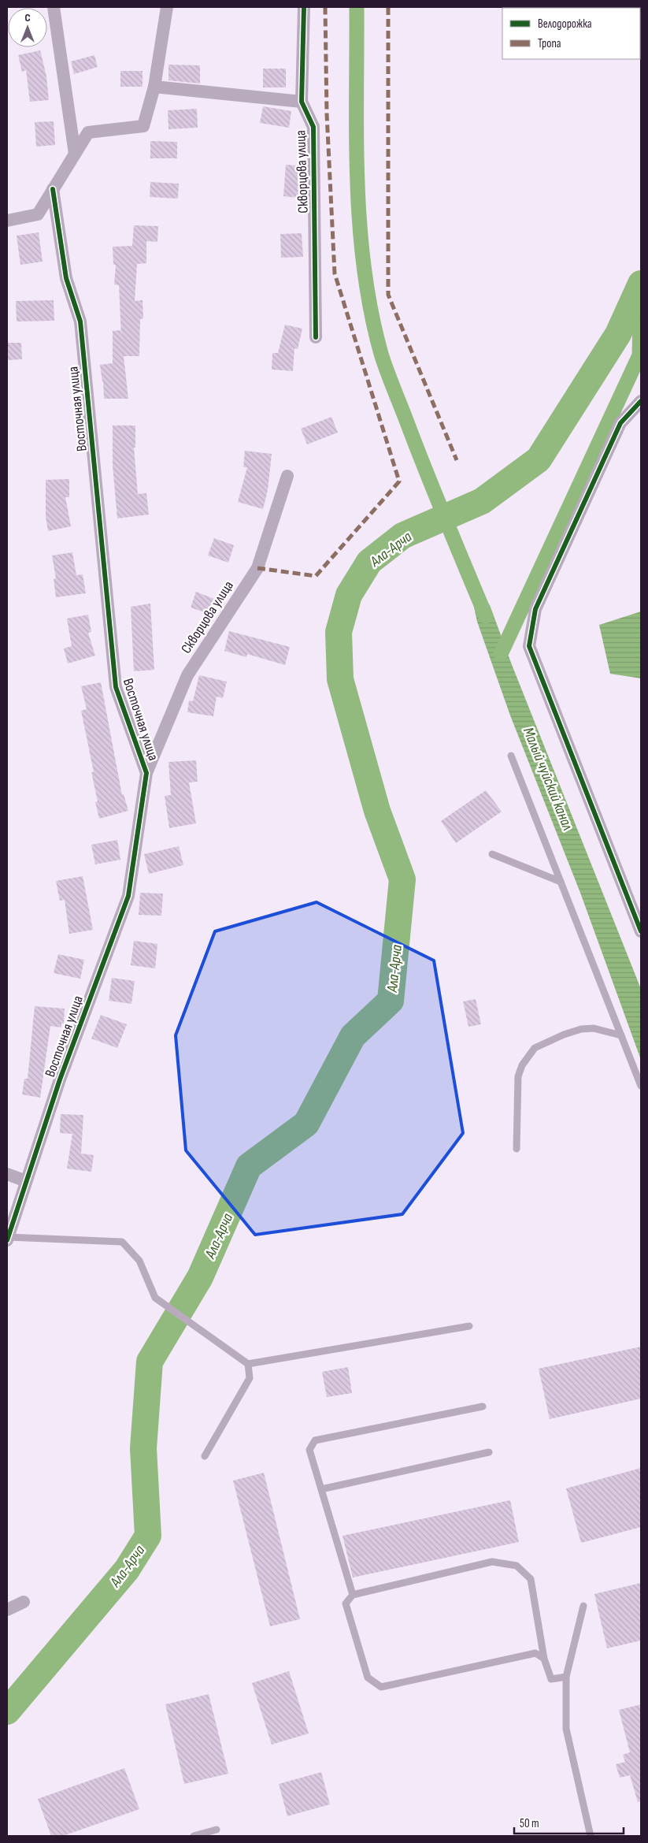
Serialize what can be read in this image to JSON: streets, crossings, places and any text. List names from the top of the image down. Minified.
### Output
{"streets":{"street":["Скворцова улица","Восточная улица"]},"crossings":[["Скворцова улица","Восточная улица"]],"water":["Ала-Арча","Малый чуйский канал"],"legend":["Велодорожка","Тропа"],"scale_bar":"50 m","north":"top"}
